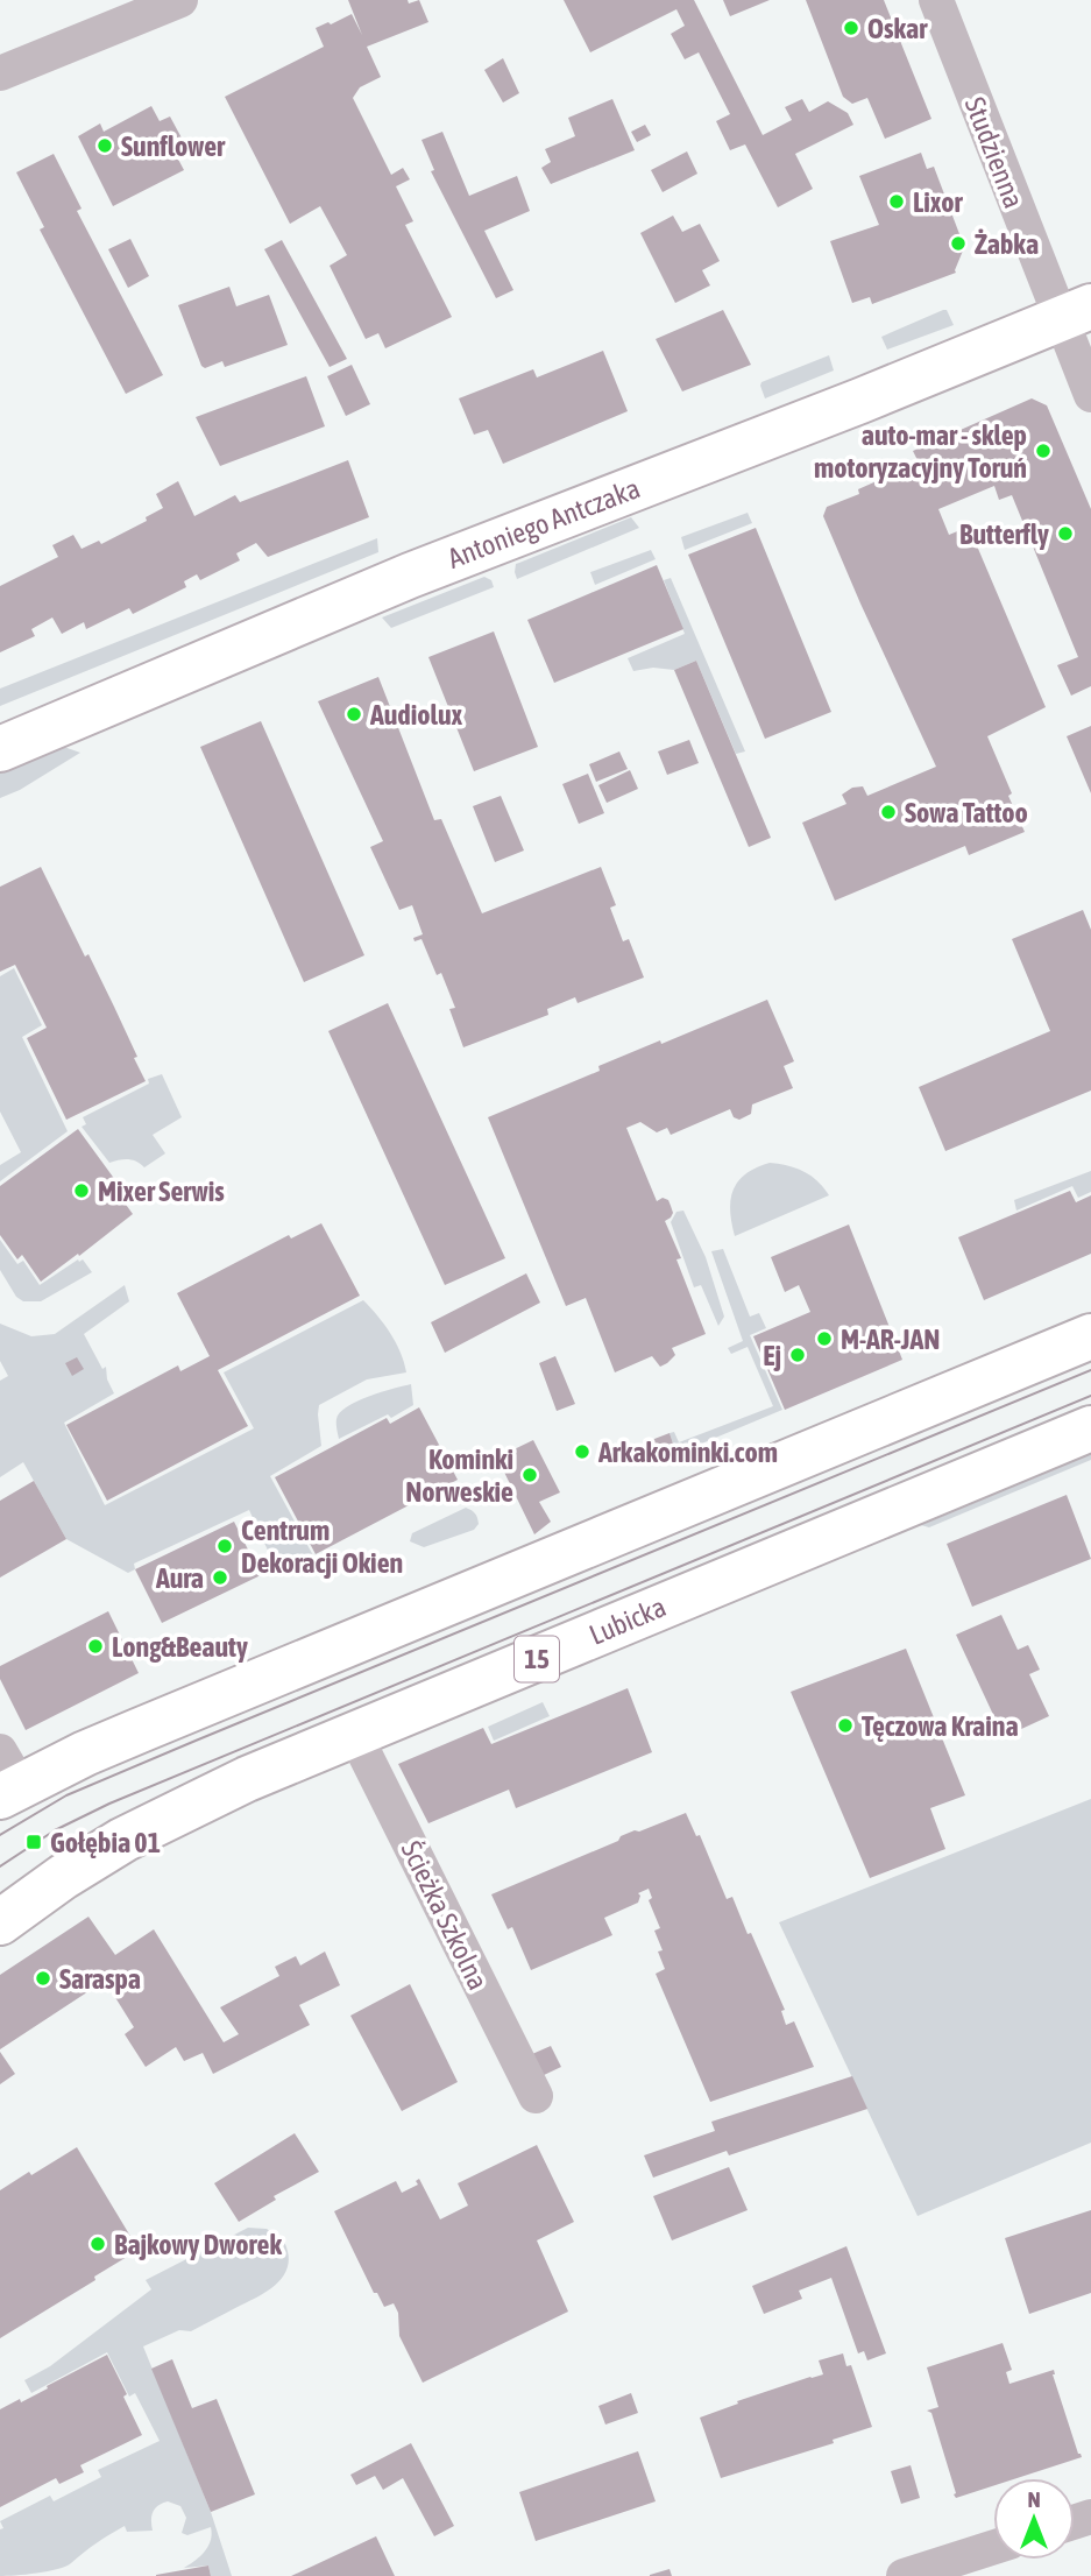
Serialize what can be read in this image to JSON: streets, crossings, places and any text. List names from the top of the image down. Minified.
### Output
{"streets":{"main road":["Antoniego Antczaka","Lubicka","15"],"street":["Studzienna","Ścieżka Szkolna"]},"crossings":[["Studzienna","Antoniego Antczaka"],["Lubicka","Ścieżka Szkolna"]],"places":{"other":["Oskar","Sunflower","Lixor","Żabka","auto-mar - sklep motoryzacyjny Toruń","Butterfly","Audiolux","Sowa Tattoo","Mixer Serwis","M-AR-JAN","Ej","Arkakominki.com","Kominki Norweskie","Centrum Dekoracji Okien","Aura","Long&Beauty","Tęczowa Kraina","Saraspa","Bajkowy Dworek"],"transit":["Gołębia 01"]},"north":"top"}
